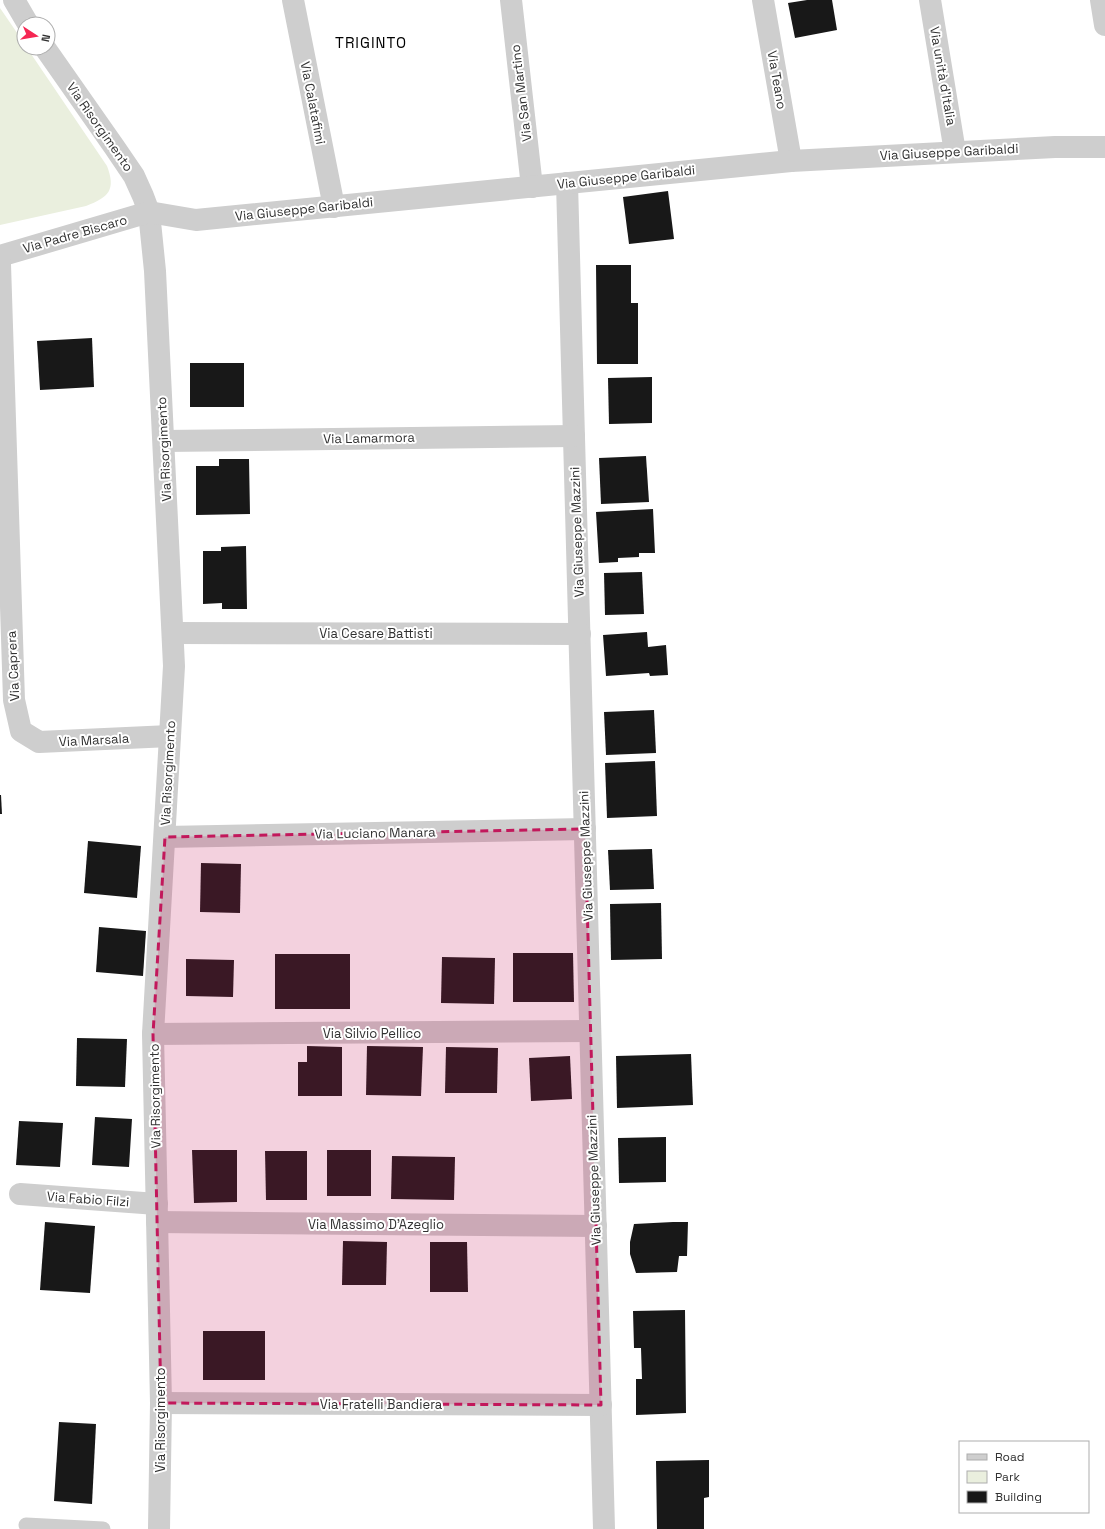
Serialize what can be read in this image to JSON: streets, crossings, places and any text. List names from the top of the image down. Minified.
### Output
{"streets":{"street":["Via unità d'Italia","Via Teano","Via San Martino","Via Calatafimi","Via Risorgimento","Via Giuseppe Garibaldi","Via Padre Biscaro","Via Lamarmora","Via Giuseppe Mazzini","Via Cesare Battisti","Via Caprera","Via Marsala","Via Luciano Manara","Via Silvio Pellico","Via Fabio Filzi","Via Massimo D'Azeglio","Via Fratelli Bandiera"]},"crossings":[["Via unità d'Italia","Via Giuseppe Garibaldi"],["Via Teano","Via Giuseppe Garibaldi"],["Via San Martino","Via Giuseppe Garibaldi"],["Via Calatafimi","Via Giuseppe Garibaldi"],["Via Risorgimento","Via Giuseppe Garibaldi"],["Via Risorgimento","Via Padre Biscaro"],["Via Risorgimento","Via Lamarmora"],["Via Risorgimento","Via Cesare Battisti"],["Via Risorgimento","Via Marsala"],["Via Risorgimento","Via Luciano Manara"],["Via Risorgimento","Via Silvio Pellico"],["Via Risorgimento","Via Fabio Filzi"],["Via Risorgimento","Via Massimo D'Azeglio"],["Via Risorgimento","Via Fratelli Bandiera"],["Via Giuseppe Garibaldi","Via Padre Biscaro"],["Via Giuseppe Garibaldi","Via Giuseppe Mazzini"],["Via Lamarmora","Via Giuseppe Mazzini"],["Via Giuseppe Mazzini","Via Cesare Battisti"],["Via Giuseppe Mazzini","Via Luciano Manara"],["Via Giuseppe Mazzini","Via Silvio Pellico"],["Via Giuseppe Mazzini","Via Massimo D'Azeglio"],["Via Giuseppe Mazzini","Via Fratelli Bandiera"],["Via Caprera","Via Marsala"],["Via Fabio Filzi","Via Massimo D'Azeglio"]],"districts":["TRIGINTO"],"legend":["Road","Park","Building"],"north":"right"}
